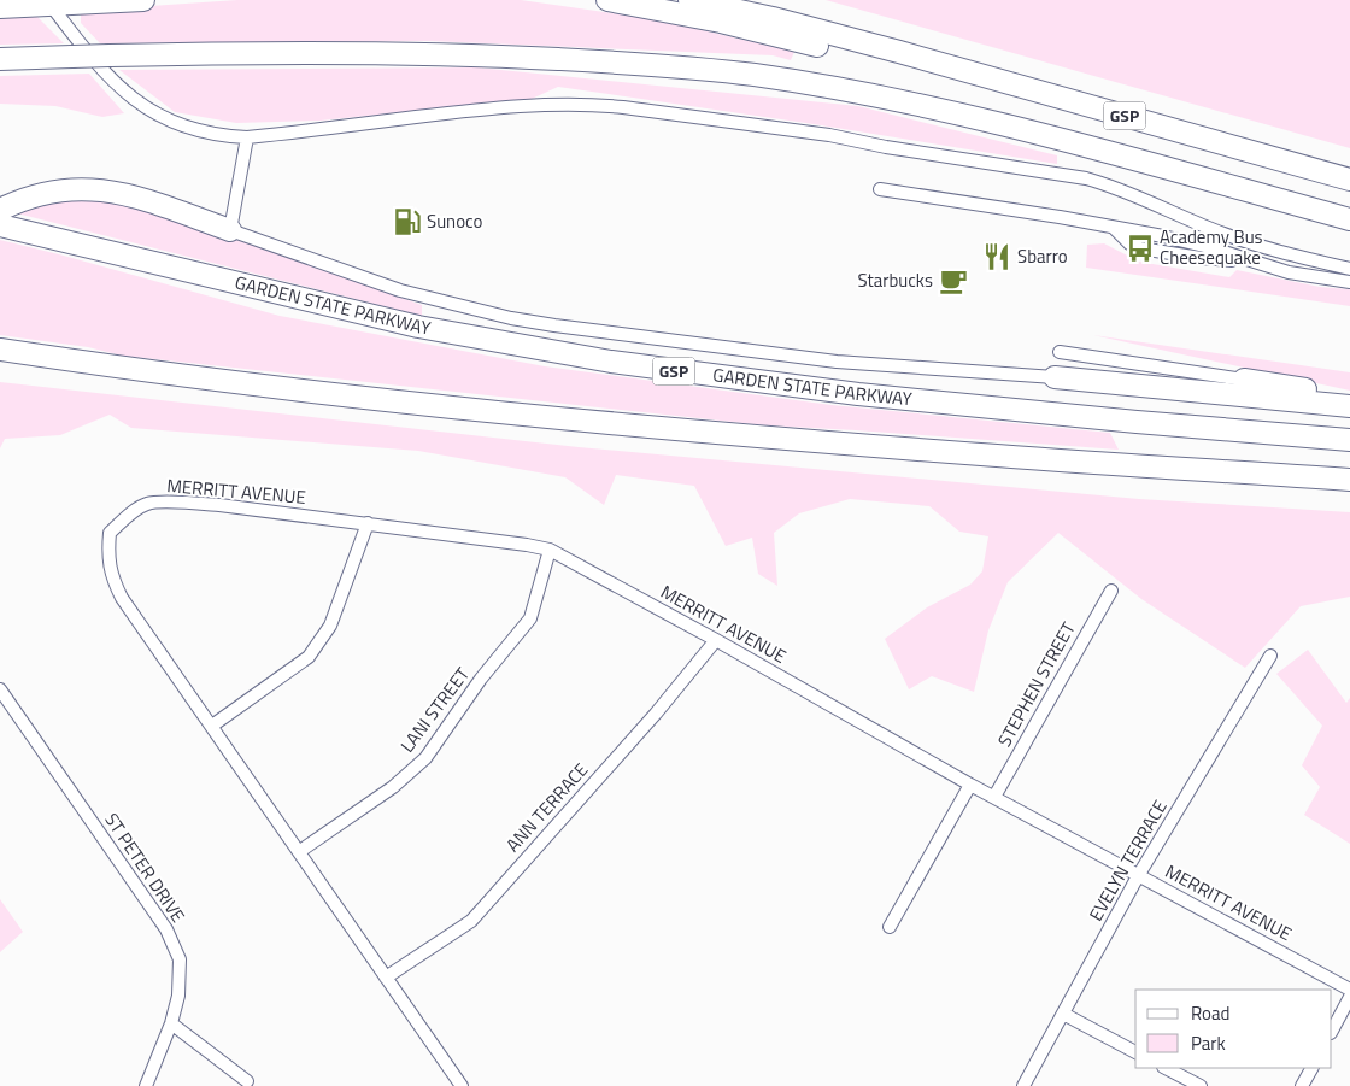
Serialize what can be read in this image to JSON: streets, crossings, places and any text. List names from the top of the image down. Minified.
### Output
{"streets":{"highway":["GSP","GARDEN STATE PARKWAY"],"street":["MERRITT AVENUE","STEPHEN STREET","LANI STREET","ANN TERRACE","EVELYN TERRACE","ST PETER DRIVE"]},"crossings":[["MERRITT AVENUE","STEPHEN STREET"],["MERRITT AVENUE","LANI STREET"],["MERRITT AVENUE","ANN TERRACE"],["MERRITT AVENUE","EVELYN TERRACE"]],"places":{"fuel station":["Sunoco"],"bus stop":["Academy Bus Cheesequake"],"restaurant":["Sbarro"],"cafe":["Starbucks"]},"legend":["Road","Park"]}
